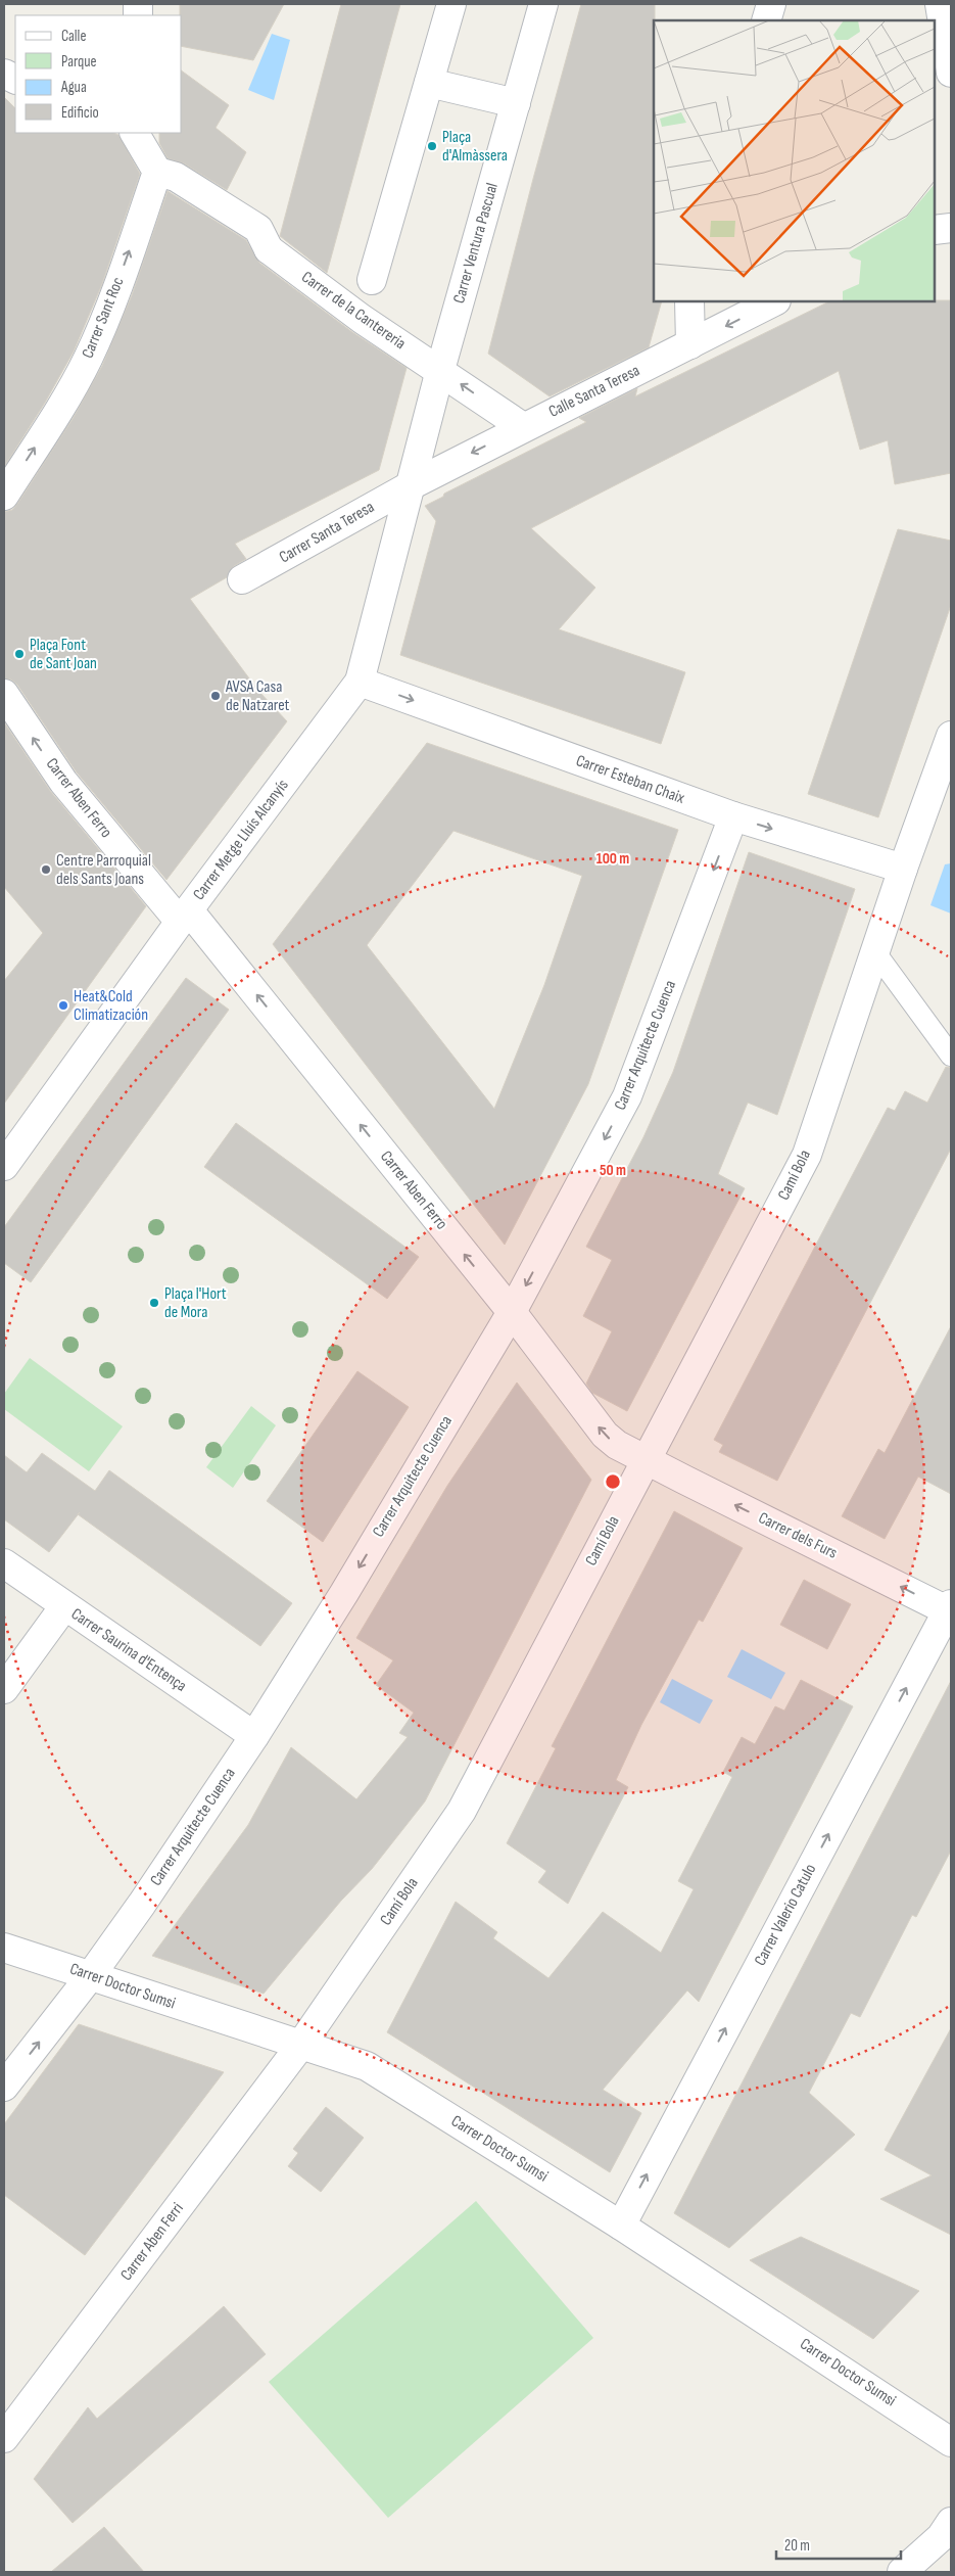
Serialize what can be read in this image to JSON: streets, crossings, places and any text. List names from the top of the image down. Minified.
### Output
{"streets":{"street":["Carrer Ventura Pascual","Carrer de la Cantereria","Carrer Sant Roc","Calle Santa Teresa","Carrer Santa Teresa","Carrer Esteban Chaix","Carrer Aben Ferro","Carrer Metge Lluís Alcanyís","Carrer Arquitecte Cuenca","Camí Bola","Carrer dels Furs","Carrer Saurina d'Entença","Carrer Valerio Catulo","Carrer Doctor Sumsi","Carrer Aben Ferri"]},"crossings":[["Carrer Ventura Pascual","Carrer de la Cantereria"],["Carrer Ventura Pascual","Calle Santa Teresa"],["Carrer Ventura Pascual","Carrer Santa Teresa"],["Carrer Ventura Pascual","Carrer Metge Lluís Alcanyís"],["Carrer de la Cantereria","Carrer Sant Roc"],["Carrer de la Cantereria","Calle Santa Teresa"],["Calle Santa Teresa","Carrer Santa Teresa"],["Calle Santa Teresa","Carrer Metge Lluís Alcanyís"],["Carrer Santa Teresa","Carrer Metge Lluís Alcanyís"],["Carrer Esteban Chaix","Carrer Metge Lluís Alcanyís"],["Carrer Esteban Chaix","Carrer Arquitecte Cuenca"],["Carrer Esteban Chaix","Camí Bola"],["Carrer Aben Ferro","Carrer Metge Lluís Alcanyís"],["Carrer Aben Ferro","Carrer Arquitecte Cuenca"],["Carrer Aben Ferro","Camí Bola"],["Carrer Aben Ferro","Carrer dels Furs"],["Carrer Arquitecte Cuenca","Carrer Saurina d'Entença"],["Carrer Arquitecte Cuenca","Carrer Doctor Sumsi"],["Camí Bola","Carrer dels Furs"],["Camí Bola","Carrer Doctor Sumsi"],["Camí Bola","Carrer Aben Ferri"],["Carrer dels Furs","Carrer Valerio Catulo"],["Carrer Valerio Catulo","Carrer Doctor Sumsi"],["Carrer Doctor Sumsi","Carrer Aben Ferri"]],"one_way":["Carrer Sant Roc","Calle Santa Teresa","Carrer Esteban Chaix","Carrer Aben Ferro","Carrer dels Furs","Carrer Valerio Catulo"],"places":["Plaça d'Almàssera","Plaça Font de Sant Joan","AVSA Casa de Natzaret","Centre Parroquial dels Sants Joans","Heat&Cold Climatización","Plaça l'Hort de Mora"],"legend":["Calle","Parque","Agua","Edificio"],"scale_bar":"20 m","rings":["100 m","50 m"]}
